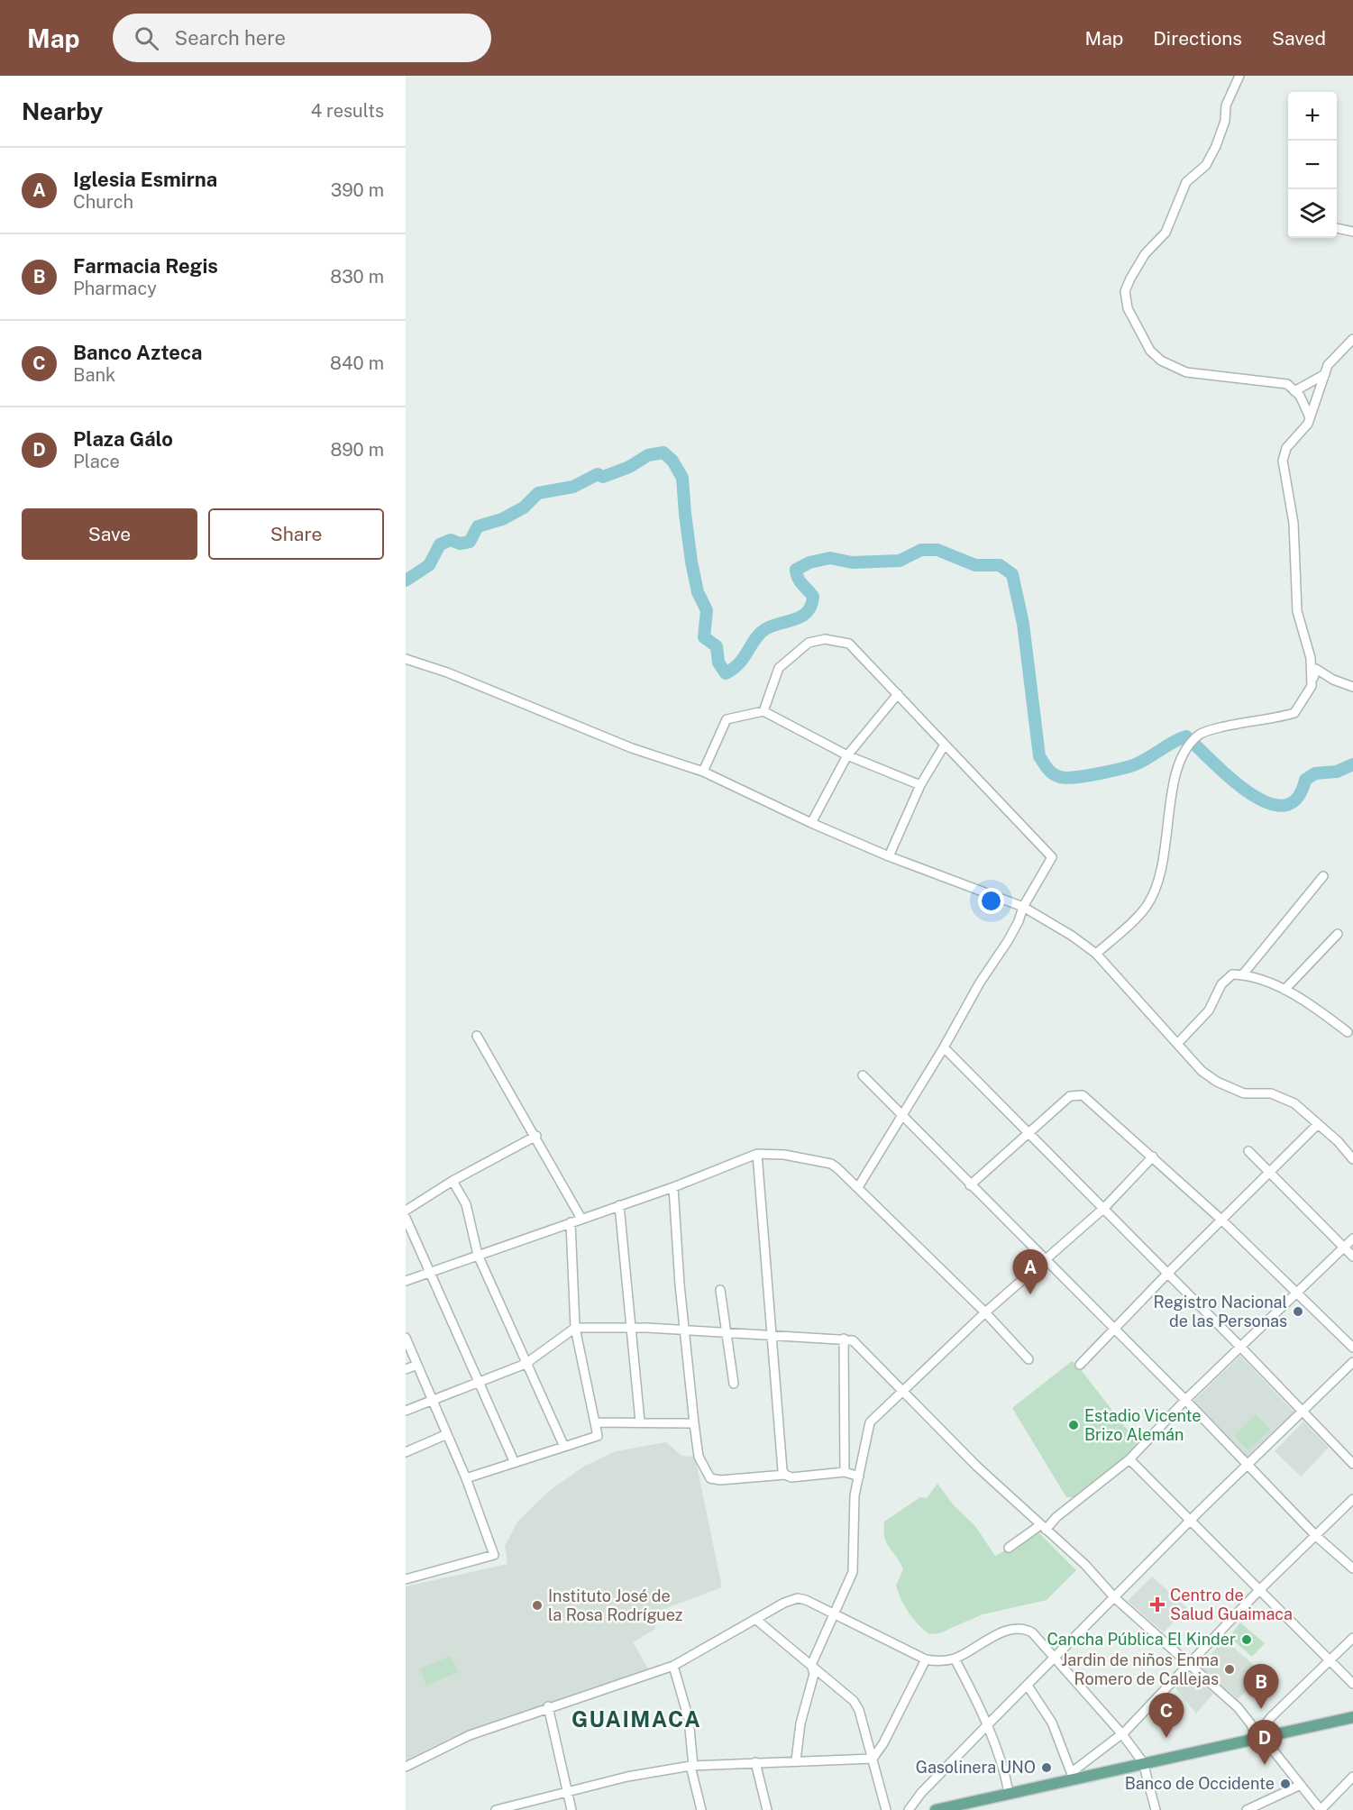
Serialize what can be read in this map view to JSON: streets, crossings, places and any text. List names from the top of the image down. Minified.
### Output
{"districts":["GUAIMACA"],"places":{"other":["Registro Nacional de las Personas","Estadio Vicente Brizo Alemán","Instituto José de la Rosa Rodríguez","Cancha Pública El Kinder","Jardin de niños Enma Romero de Callejas","Gasolinera UNO","Banco de Occidente"],"health":["Centro de Salud Guaimaca"]},"page":{"header":"Map","search":"Search here","nav":["Map","Directions","Saved"],"heading":["Nearby","4 results"],"map_buttons":["+","−"],"list":[{"mark":"A","name":"Iglesia Esmirna","note":"Church","value":"390 m"},{"mark":"B","name":"Farmacia Regis","note":"Pharmacy","value":"830 m"},{"mark":"C","name":"Banco Azteca","note":"Bank","value":"840 m"},{"mark":"D","name":"Plaza Gálo","note":"Place","value":"890 m"}],"buttons":["Save","Share"],"pins":["A","B","C","D"]}}
